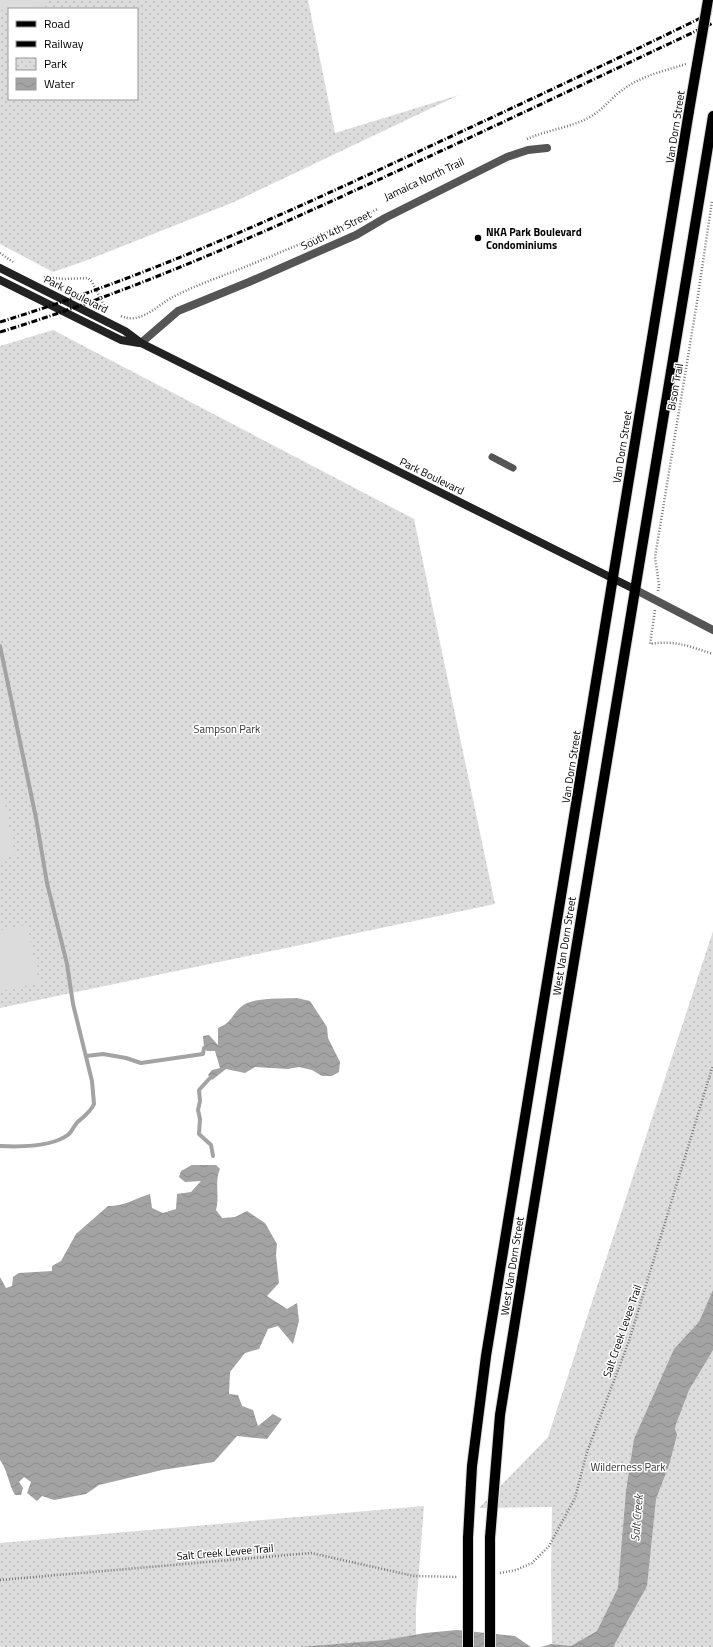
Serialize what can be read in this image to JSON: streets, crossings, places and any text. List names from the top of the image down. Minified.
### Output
{"streets":{"main road":["Van Dorn Street","Park Boulevard","West Van Dorn Street"],"street":["South 4th Street"],"path":["Jamaica North Trail","Bison Trail","Salt Creek Levee Trail"]},"crossings":[["Van Dorn Street","Park Boulevard"],["Van Dorn Street","West Van Dorn Street"],["South 4th Street","Park Boulevard"],["Park Boulevard","West Van Dorn Street"]],"water":["Salt Creek"],"parks":["Sampson Park","Wilderness Park"],"places":["NKA Park Boulevard Condominiums"],"legend":["Road","Railway","Park","Water"]}
